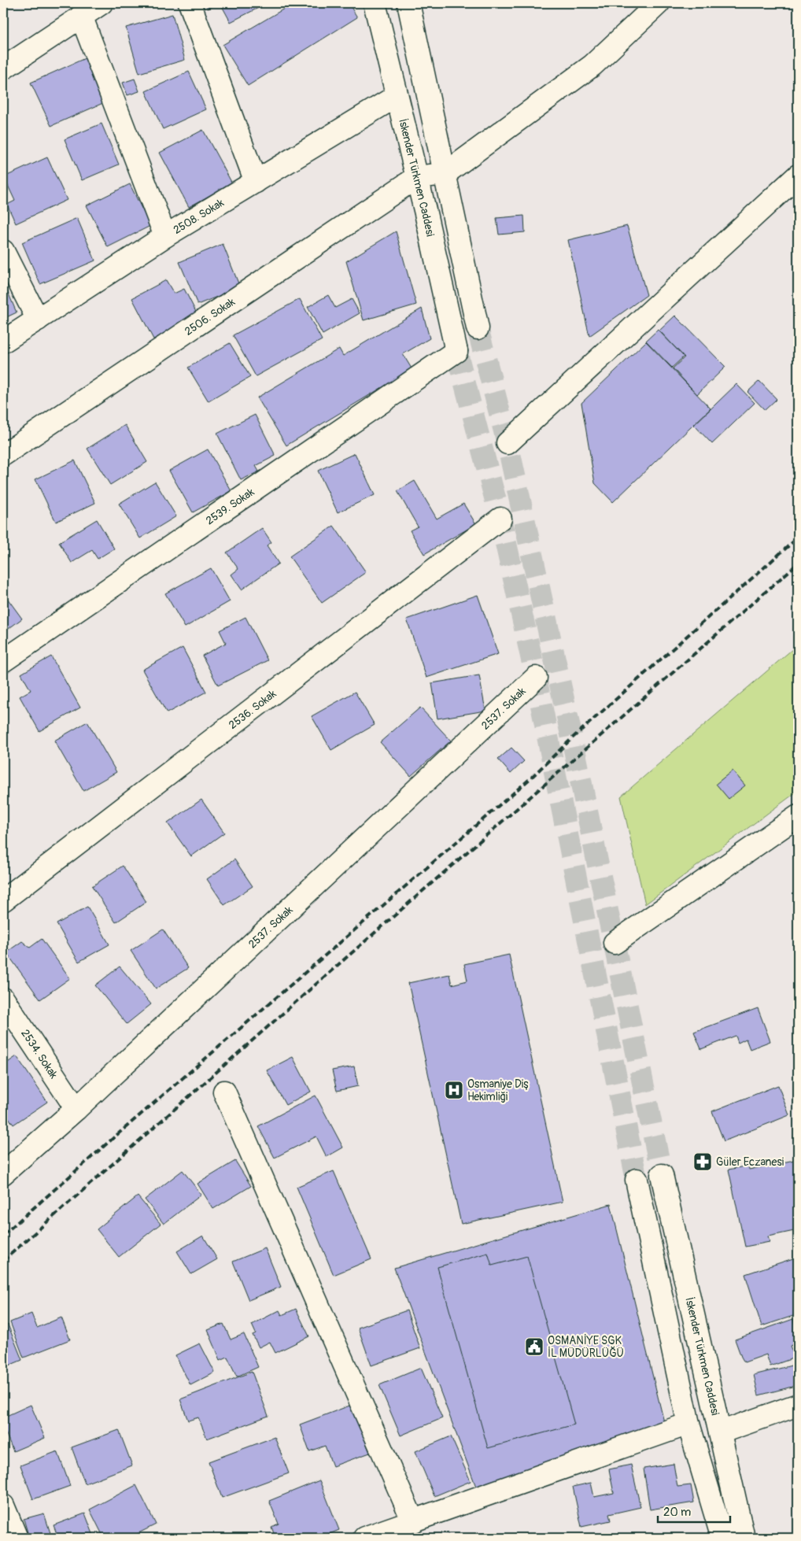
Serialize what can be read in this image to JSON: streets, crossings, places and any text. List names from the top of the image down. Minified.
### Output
{"streets":{"street":["İskender Türkmen Caddesi","2508. Sokak","2506. Sokak","2539. Sokak","2537. Sokak","2536. Sokak","2534. Sokak"]},"crossings":[["İskender Türkmen Caddesi","2508. Sokak"],["İskender Türkmen Caddesi","2506. Sokak"],["İskender Türkmen Caddesi","2539. Sokak"],["2537. Sokak","2534. Sokak"]],"places":{"hospital":["Osmaniye Diş Hekimliği"],"pharmacy":["Güler Eczanesi"],"public building":["OSMANİYE SGK İL MÜDÜRLÜĞÜ"]},"scale_bar":"20 m"}
